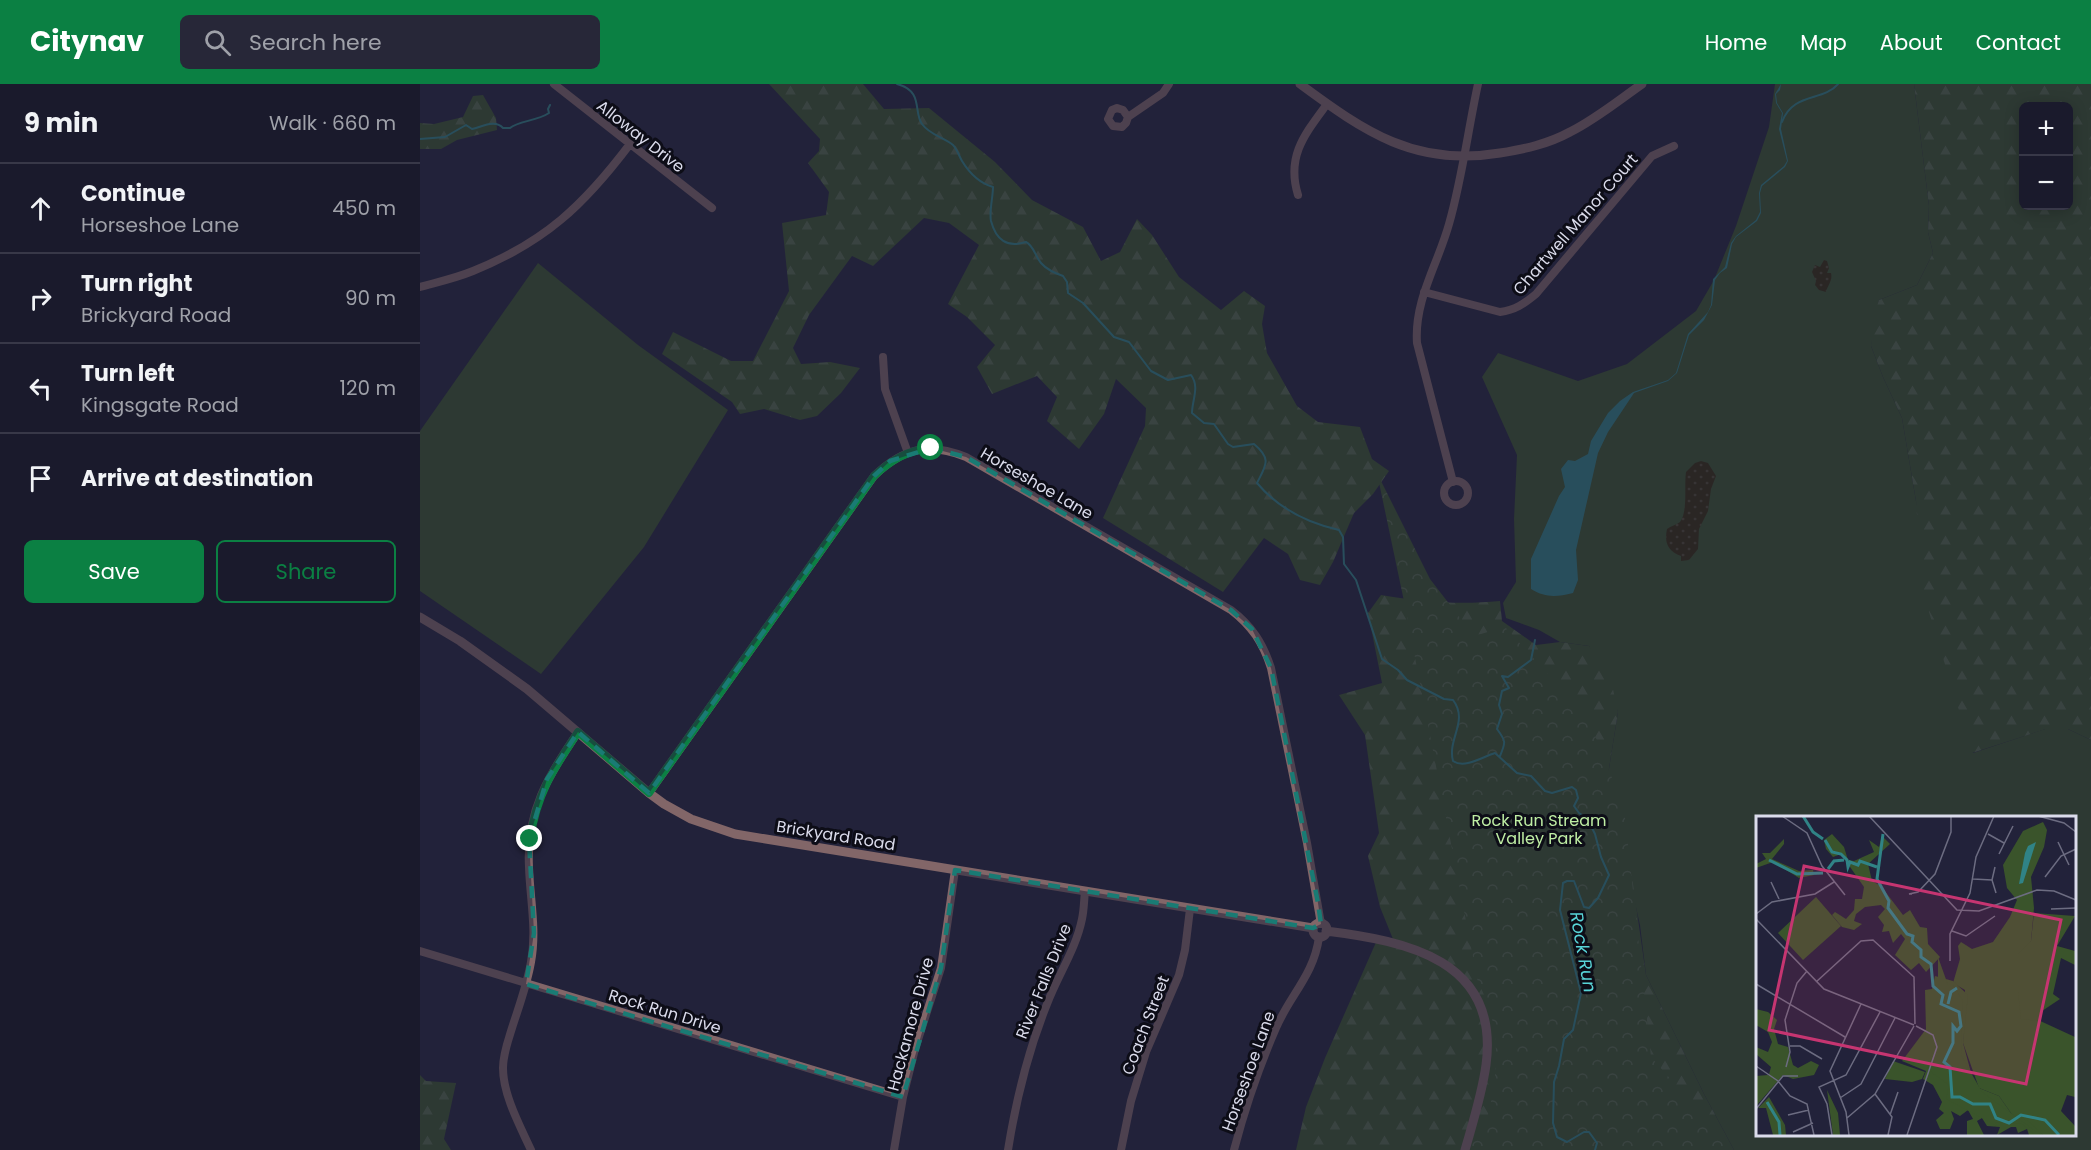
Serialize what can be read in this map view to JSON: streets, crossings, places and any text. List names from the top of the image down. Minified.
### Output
{"streets":{"street":["Alloway Drive","Chartwell Manor Court","Horseshoe Lane","Brickyard Road","River Falls Drive","Rock Run Drive","Hackamore Drive","Coach Street"]},"crossings":[["Horseshoe Lane","Brickyard Road"],["Brickyard Road","River Falls Drive"],["Brickyard Road","Hackamore Drive"],["Brickyard Road","Coach Street"],["Rock Run Drive","Hackamore Drive"]],"water":["Rock Run"],"parks":["Rock Run Stream Valley Park"],"page":{"header":"Citynav","search":"Search here","nav":["Home","Map","About","Contact"],"heading":["9 min","Walk · 660 m"],"map_buttons":["+","−"],"list":[["Continue","Horseshoe Lane","450 m"],["Turn right","Brickyard Road","90 m"],["Turn left","Kingsgate Road","120 m"],"Arrive at destination"],"buttons":["Save","Share"]}}
